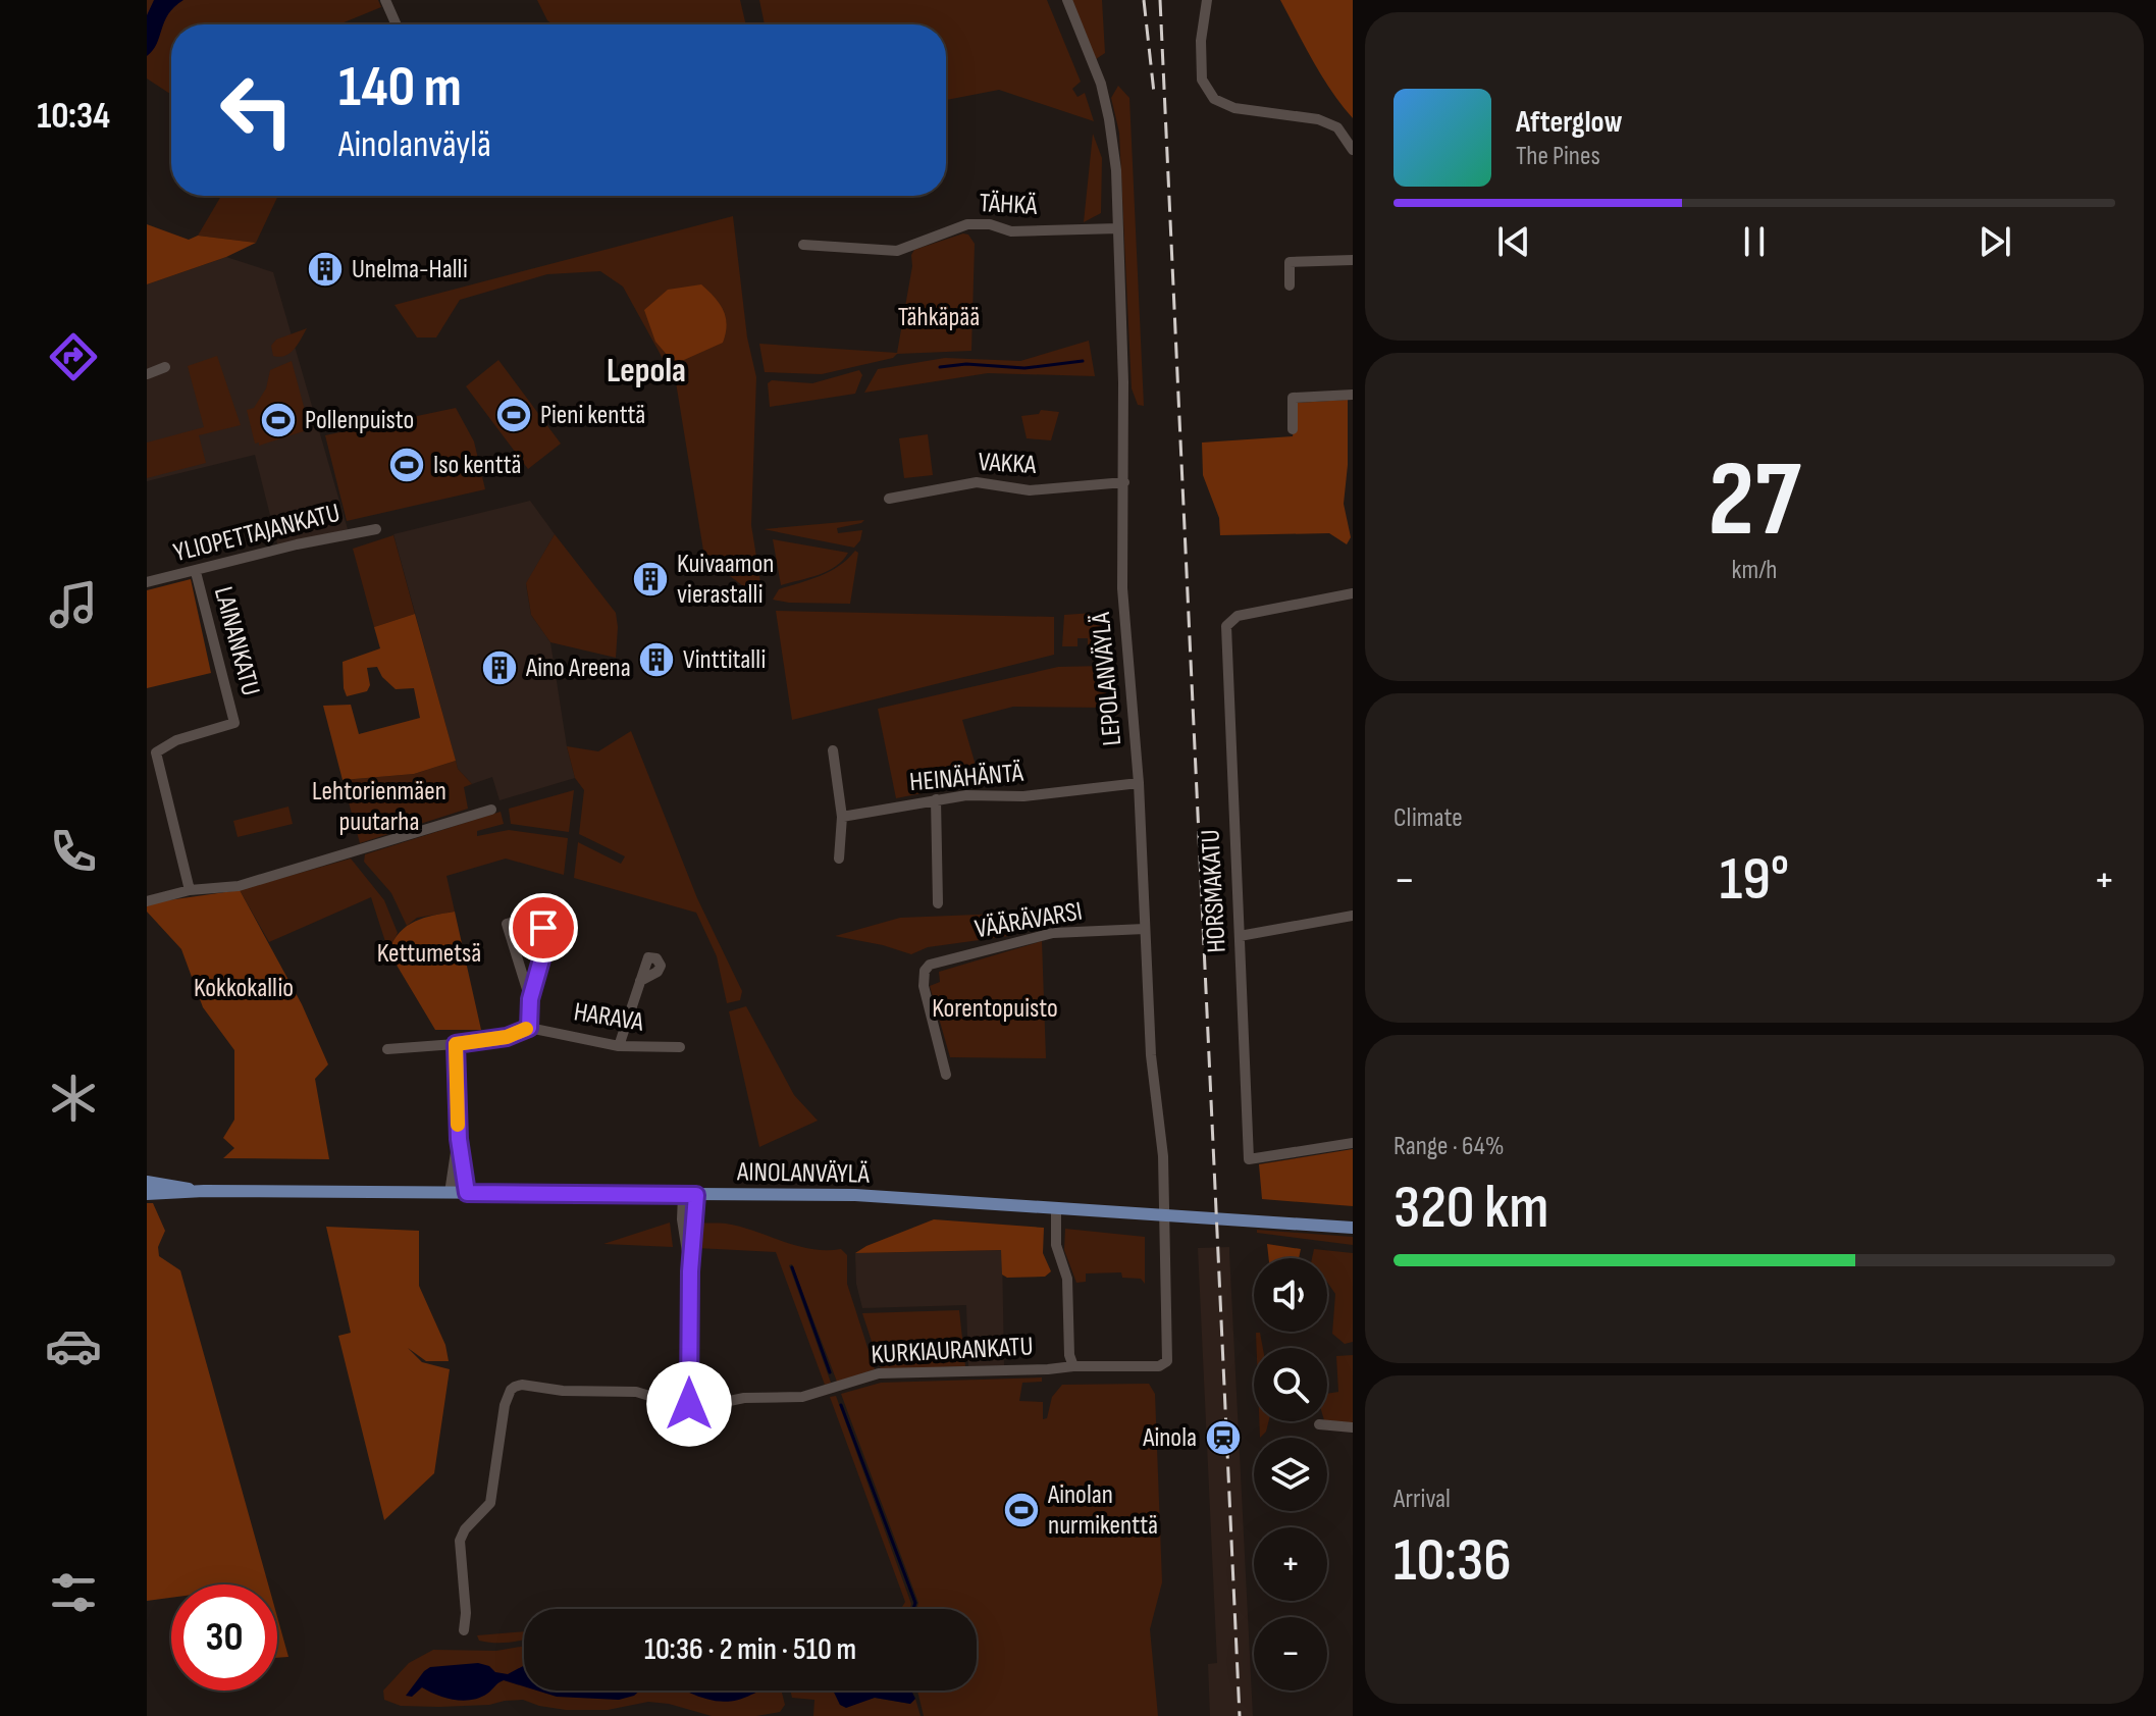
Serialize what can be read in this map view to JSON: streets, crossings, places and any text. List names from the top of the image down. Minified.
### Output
{"streets":{"main road":["AINOLANVÄYLÄ"],"street":["TÄHKÄ","VAKKA","YLIOPETTAJANKATU","LAINANKATU","LEPOLANVÄYLÄ","HEINÄHÄNTÄ","HORSMAKATU","VÄÄRÄVARSI","HARAVA","KURKIAURANKATU"]},"crossings":[["TÄHKÄ","LEPOLANVÄYLÄ"],["VAKKA","LEPOLANVÄYLÄ"],["YLIOPETTAJANKATU","LAINANKATU"],["LEPOLANVÄYLÄ","HEINÄHÄNTÄ"],["LEPOLANVÄYLÄ","VÄÄRÄVARSI"],["LEPOLANVÄYLÄ","KURKIAURANKATU"]],"districts":["Lepola"],"parks":["Tähkäpää","Lehtorienmäen puutarha","Kettumetsä","Kokkokallio","Korentopuisto"],"places":{"building":["Unelma-Halli","Kuivaamon vierastalli","Vinttitalli","Aino Areena"],"sports":["Pieni kenttä","Pollenpuisto","Iso kenttä","Ainolan nurmikenttä"],"station":["Ainola"]},"page":{"tabs":"10:34","turn":["140 m","Ainolanväylä"],"song":["Afterglow","The Pines"],"tile":[["27","km/h"],"Climate",["Range · 64%","320 km"],["Arrival","10:36"]],"heat":["−","19°","+"],"map_buttons":["+","−"],"limit":"30","trip":"10:36 · 2 min · 510 m"}}
